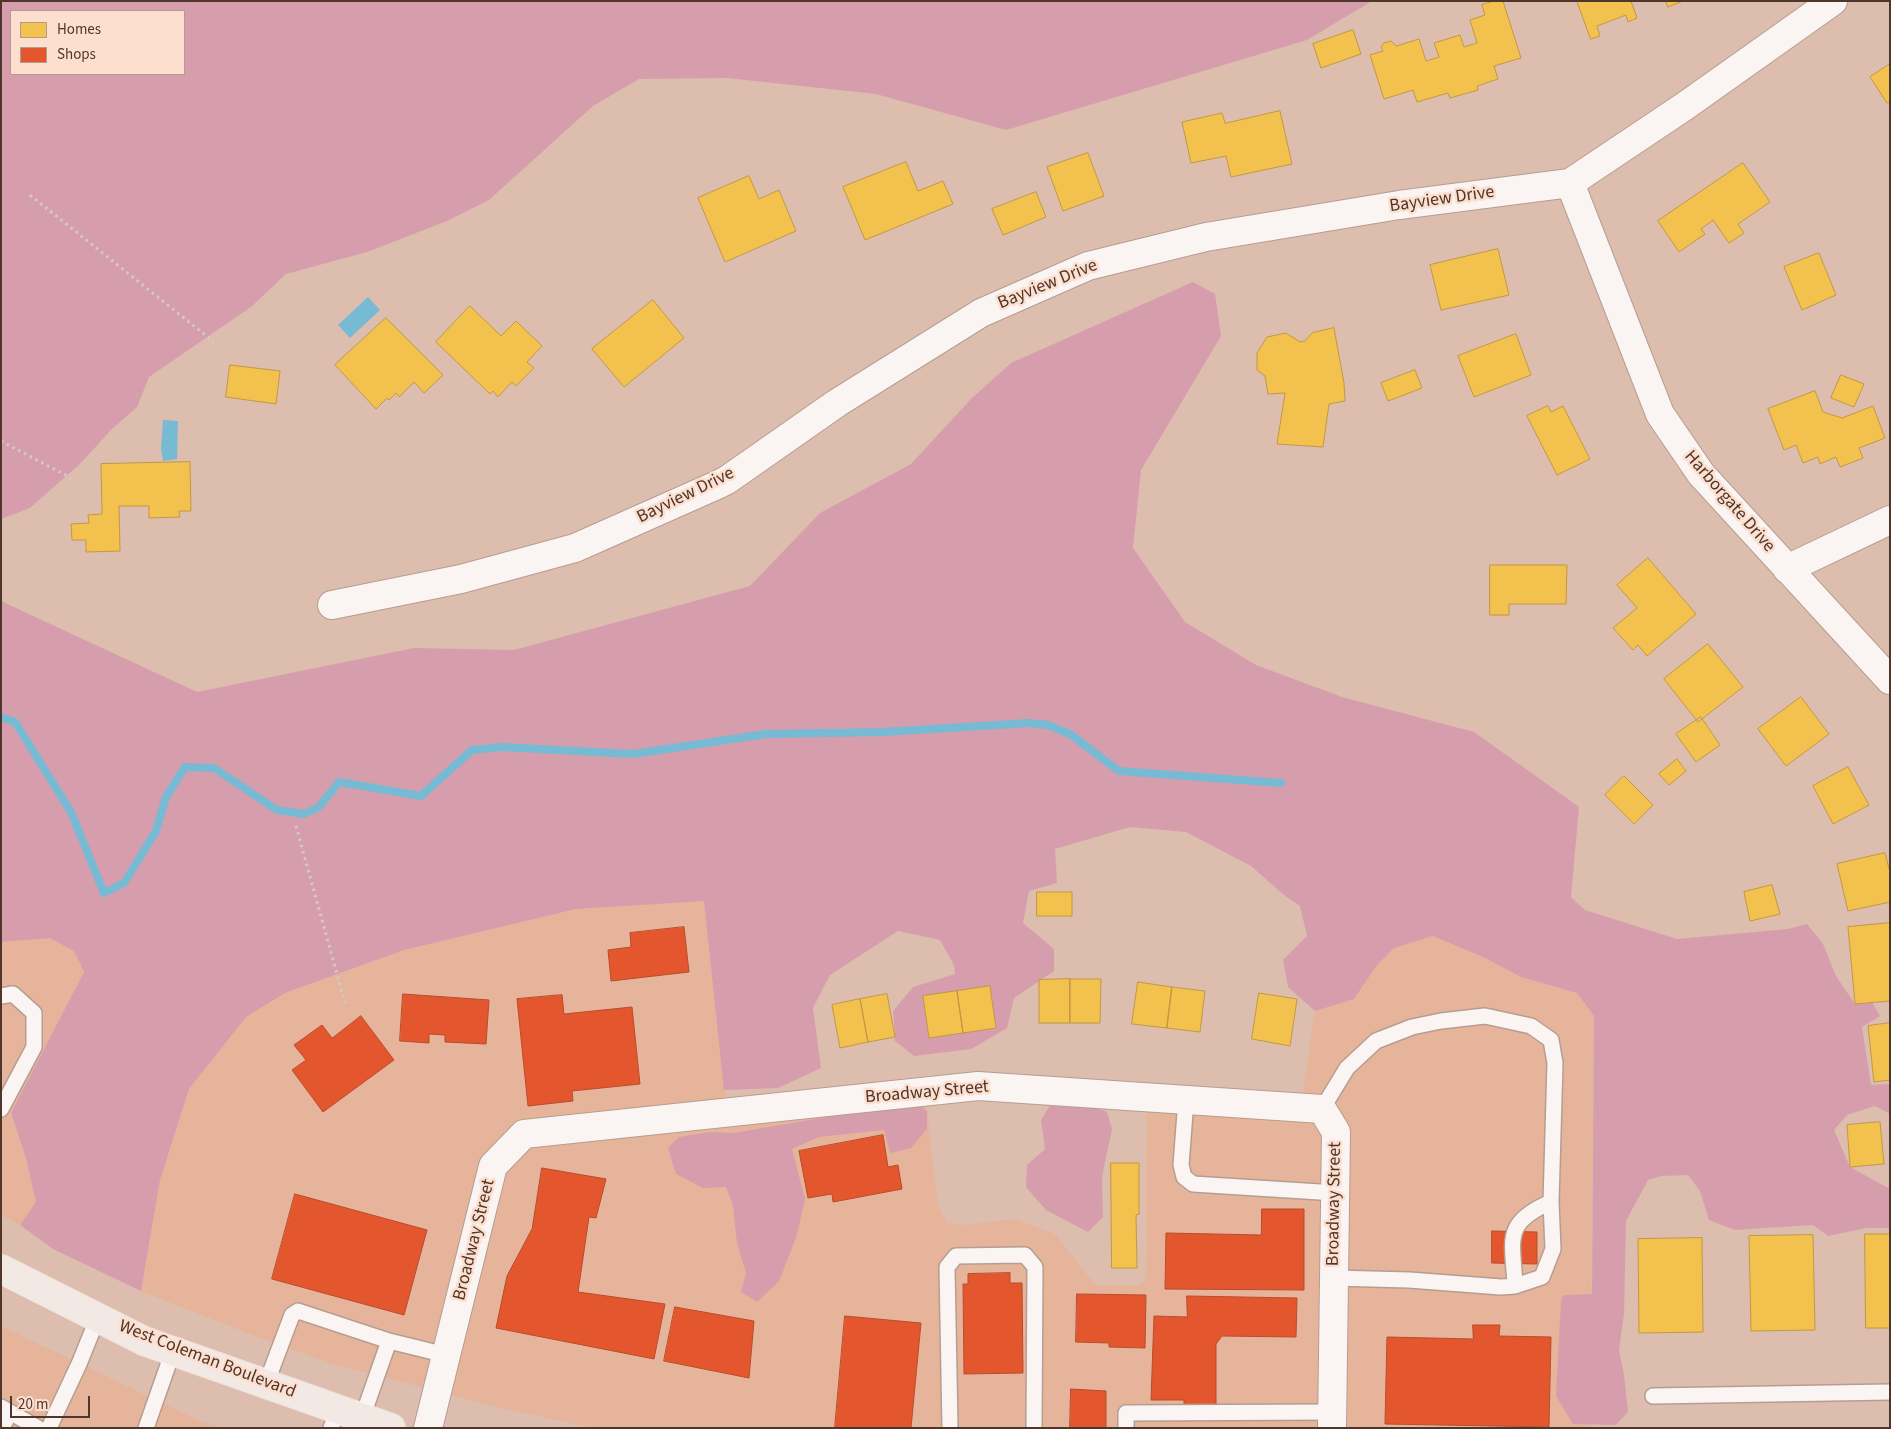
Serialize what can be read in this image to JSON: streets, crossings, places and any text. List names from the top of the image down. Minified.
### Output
{"streets":{"main road":["West Coleman Boulevard"],"street":["Bayview Drive","Harborgate Drive","Broadway Street"]},"crossings":[["Bayview Drive","Harborgate Drive"]],"legend":["Homes","Shops"],"scale_bar":"20 m"}
